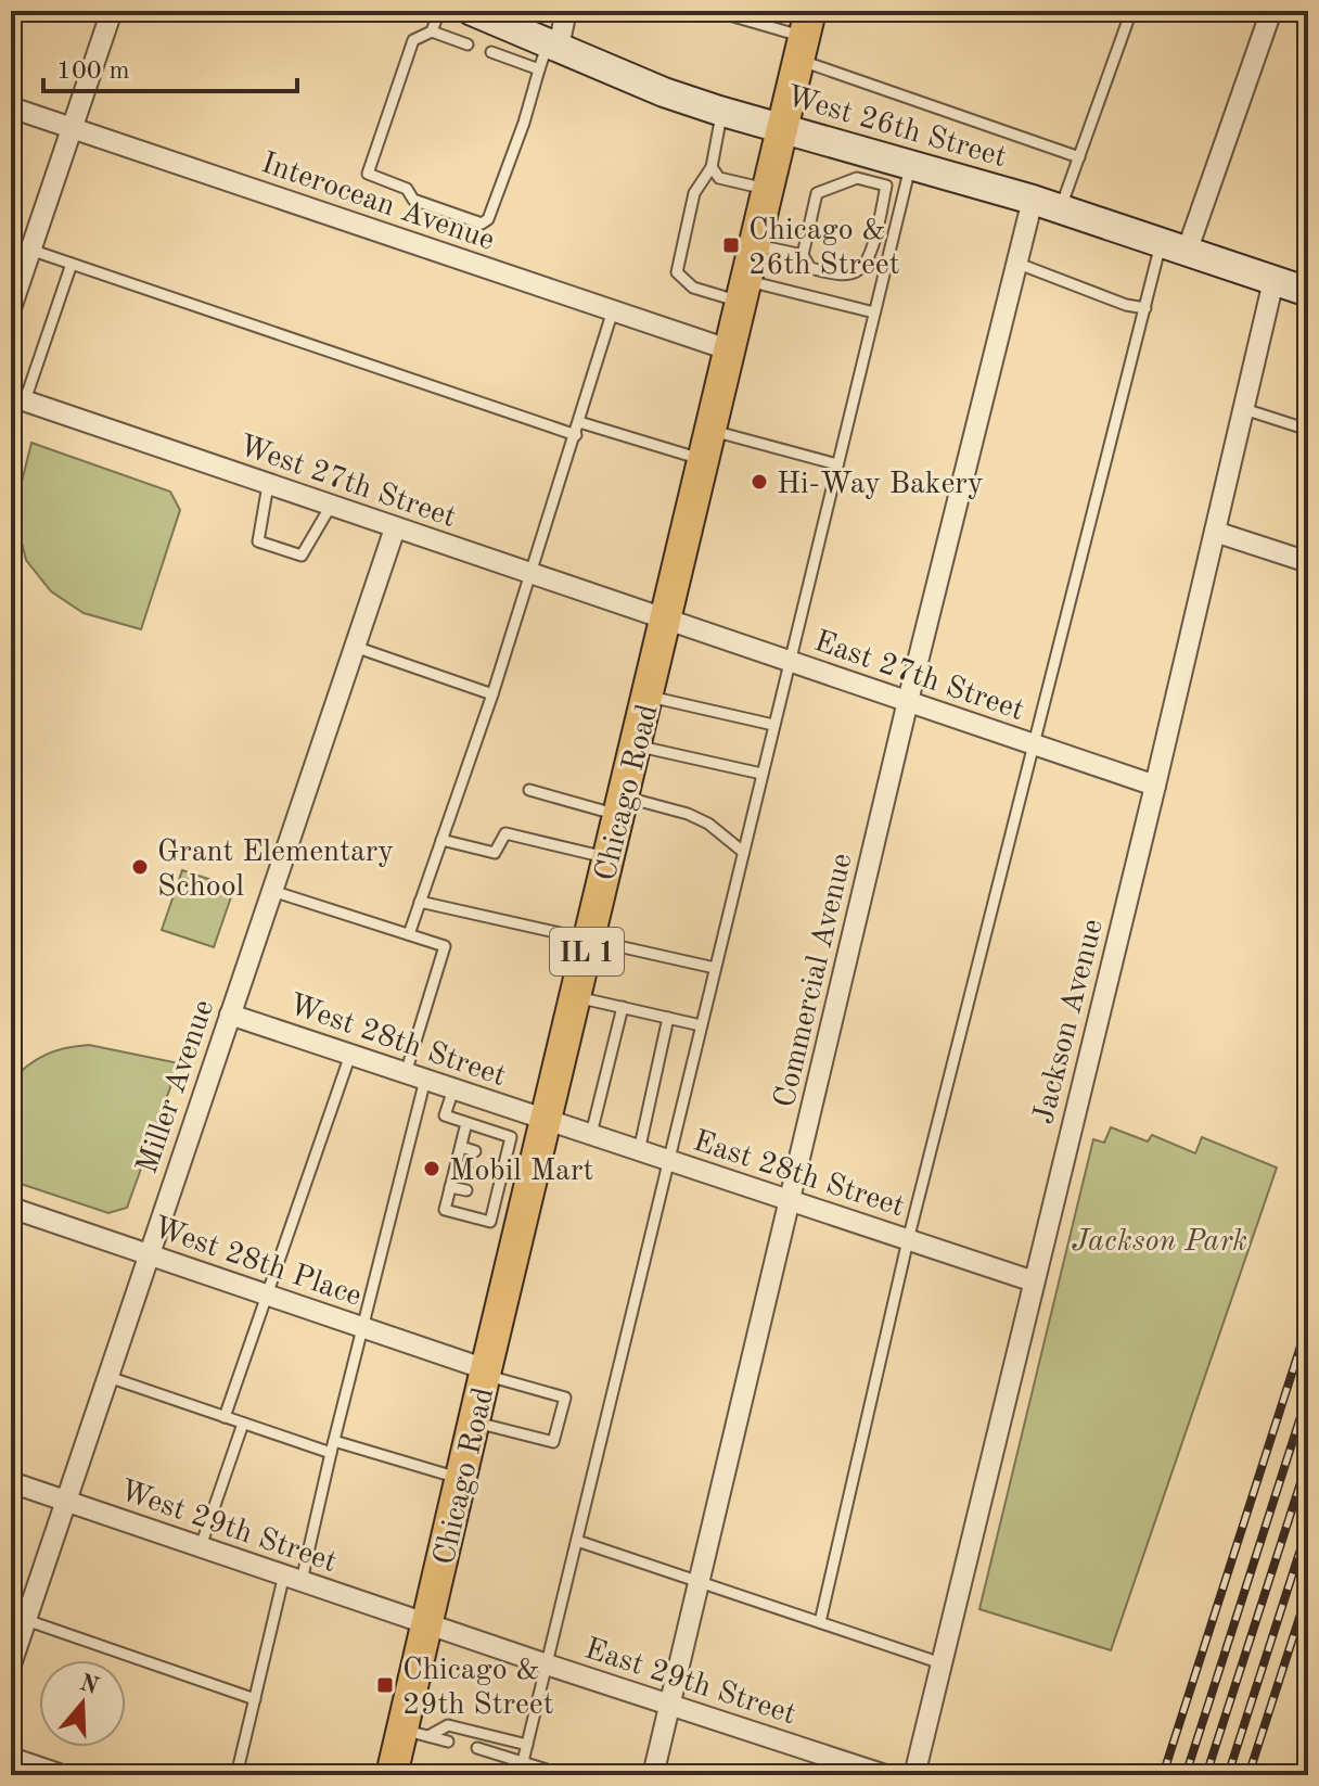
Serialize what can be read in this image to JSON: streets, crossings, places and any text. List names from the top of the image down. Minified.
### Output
{"streets":{"main road":["Chicago Road","IL 1"],"street":["West 26th Street","Interocean Avenue","West 27th Street","East 27th Street","Commercial Avenue","Jackson Avenue","West 28th Street","Miller Avenue","East 28th Street","West 28th Place","West 29th Street","East 29th Street"]},"crossings":[["West 26th Street","Chicago Road"],["West 26th Street","Commercial Avenue"],["West 26th Street","Jackson Avenue"],["Interocean Avenue","Chicago Road"],["West 27th Street","East 27th Street"],["West 27th Street","Chicago Road"],["West 27th Street","Miller Avenue"],["East 27th Street","Chicago Road"],["East 27th Street","Commercial Avenue"],["East 27th Street","Jackson Avenue"],["Chicago Road","West 28th Street"],["Chicago Road","East 28th Street"],["Chicago Road","West 28th Place"],["Chicago Road","West 29th Street"],["Chicago Road","East 29th Street"],["Commercial Avenue","East 28th Street"],["Commercial Avenue","East 29th Street"],["Jackson Avenue","East 28th Street"],["West 28th Street","Miller Avenue"],["West 28th Street","East 28th Street"],["Miller Avenue","West 28th Place"],["Miller Avenue","West 29th Street"],["West 29th Street","East 29th Street"]],"parks":["Jackson Park"],"places":{"transit":["Chicago & 26th Street","Chicago & 29th Street"],"other":["Hi-Way Bakery","Grant Elementary School","Mobil Mart"]},"scale_bar":"100 m","north":"top"}
